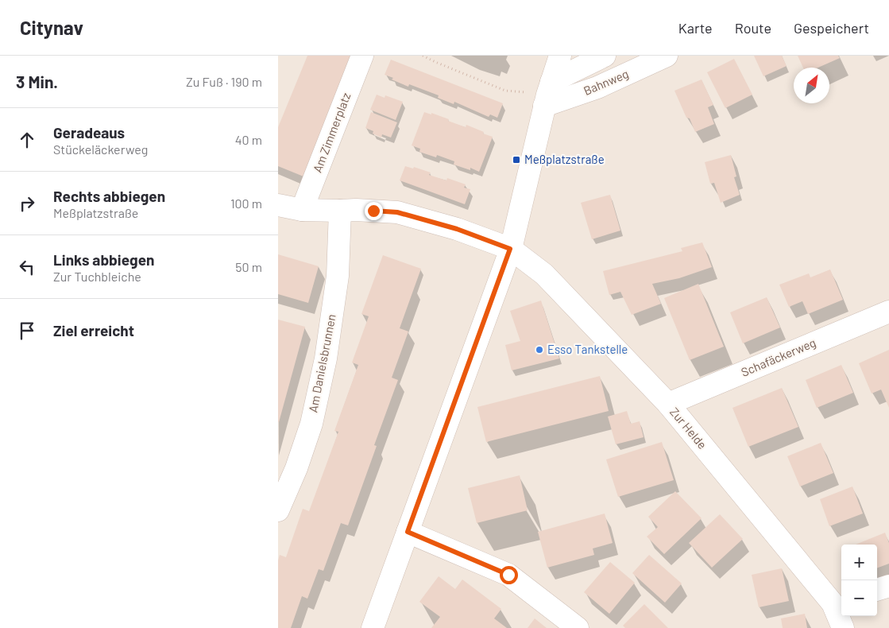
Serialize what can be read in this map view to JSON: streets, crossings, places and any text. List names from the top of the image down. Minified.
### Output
{"streets":{"street":["Bahnweg","Am Zimmerplatz","Schafäckerweg","Am Danielsbrunnen","Zur Helde"]},"crossings":[["Am Zimmerplatz","Zur Helde"],["Schafäckerweg","Zur Helde"],["Am Danielsbrunnen","Zur Helde"]],"places":{"transit":["Meßplatzstraße"],"other":["Esso Tankstelle"]},"north":"top right","page":{"header":"Citynav","nav":["Karte","Route","Gespeichert"],"heading":["3 Min.","Zu Fuß · 190 m"],"list":[["Geradeaus","Stückeläckerweg","40 m"],["Rechts abbiegen","Meßplatzstraße","100 m"],["Links abbiegen","Zur Tuchbleiche","50 m"],"Ziel erreicht"],"map_buttons":["+","−"]}}
